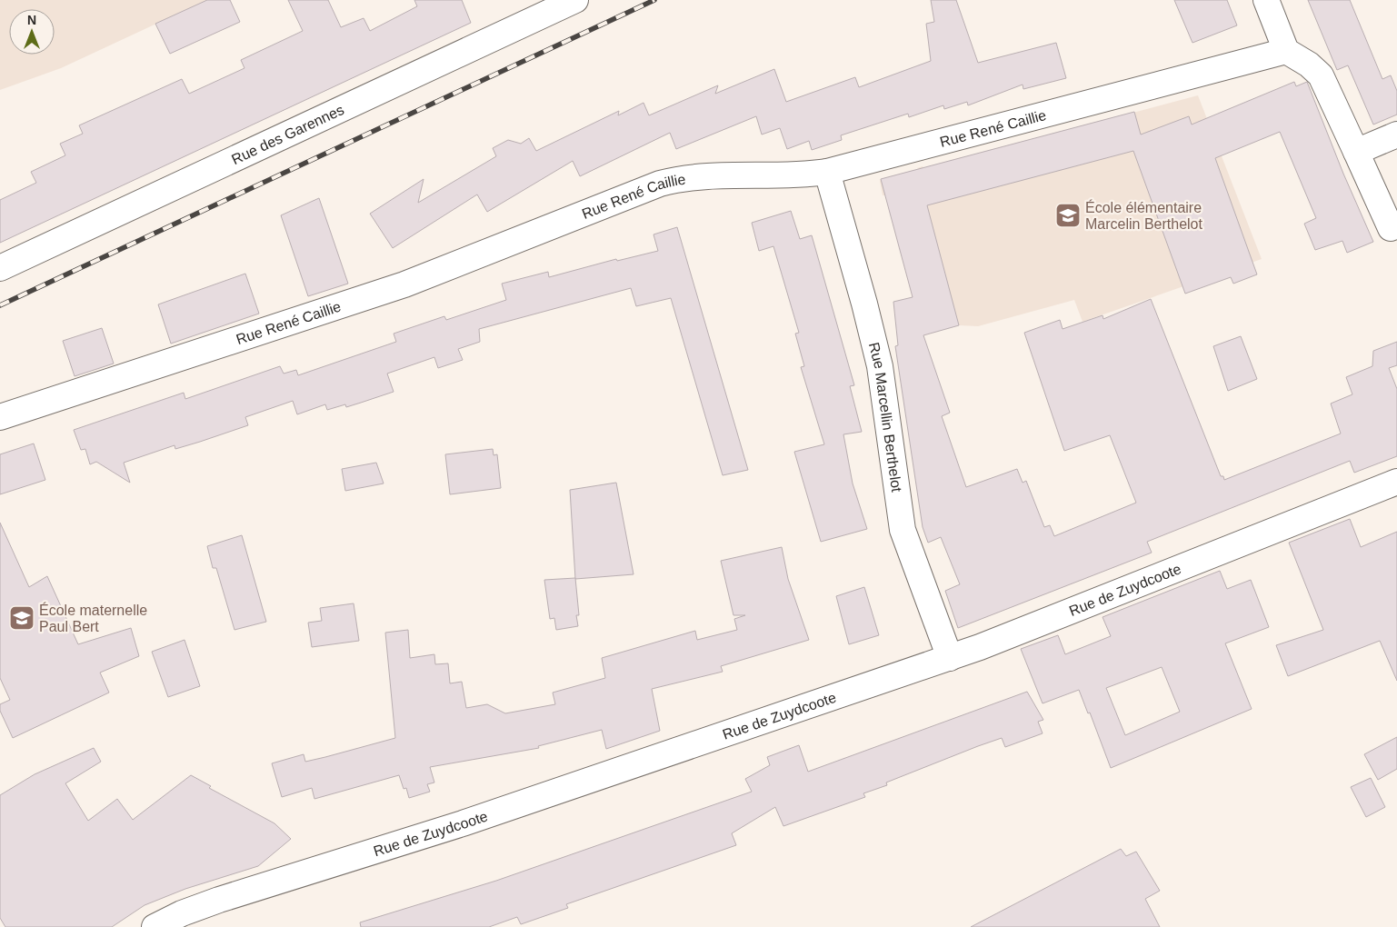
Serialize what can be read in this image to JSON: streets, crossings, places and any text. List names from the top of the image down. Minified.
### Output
{"streets":{"street":["Rue René Caillie","Rue des Garennes","Rue Marcellin Berthelot","Rue de Zuydcoote"]},"crossings":[["Rue René Caillie","Rue Marcellin Berthelot"],["Rue Marcellin Berthelot","Rue de Zuydcoote"]],"places":{"school or university":["École élémentaire Marcelin Berthelot","École maternelle Paul Bert"]},"north":"top"}
